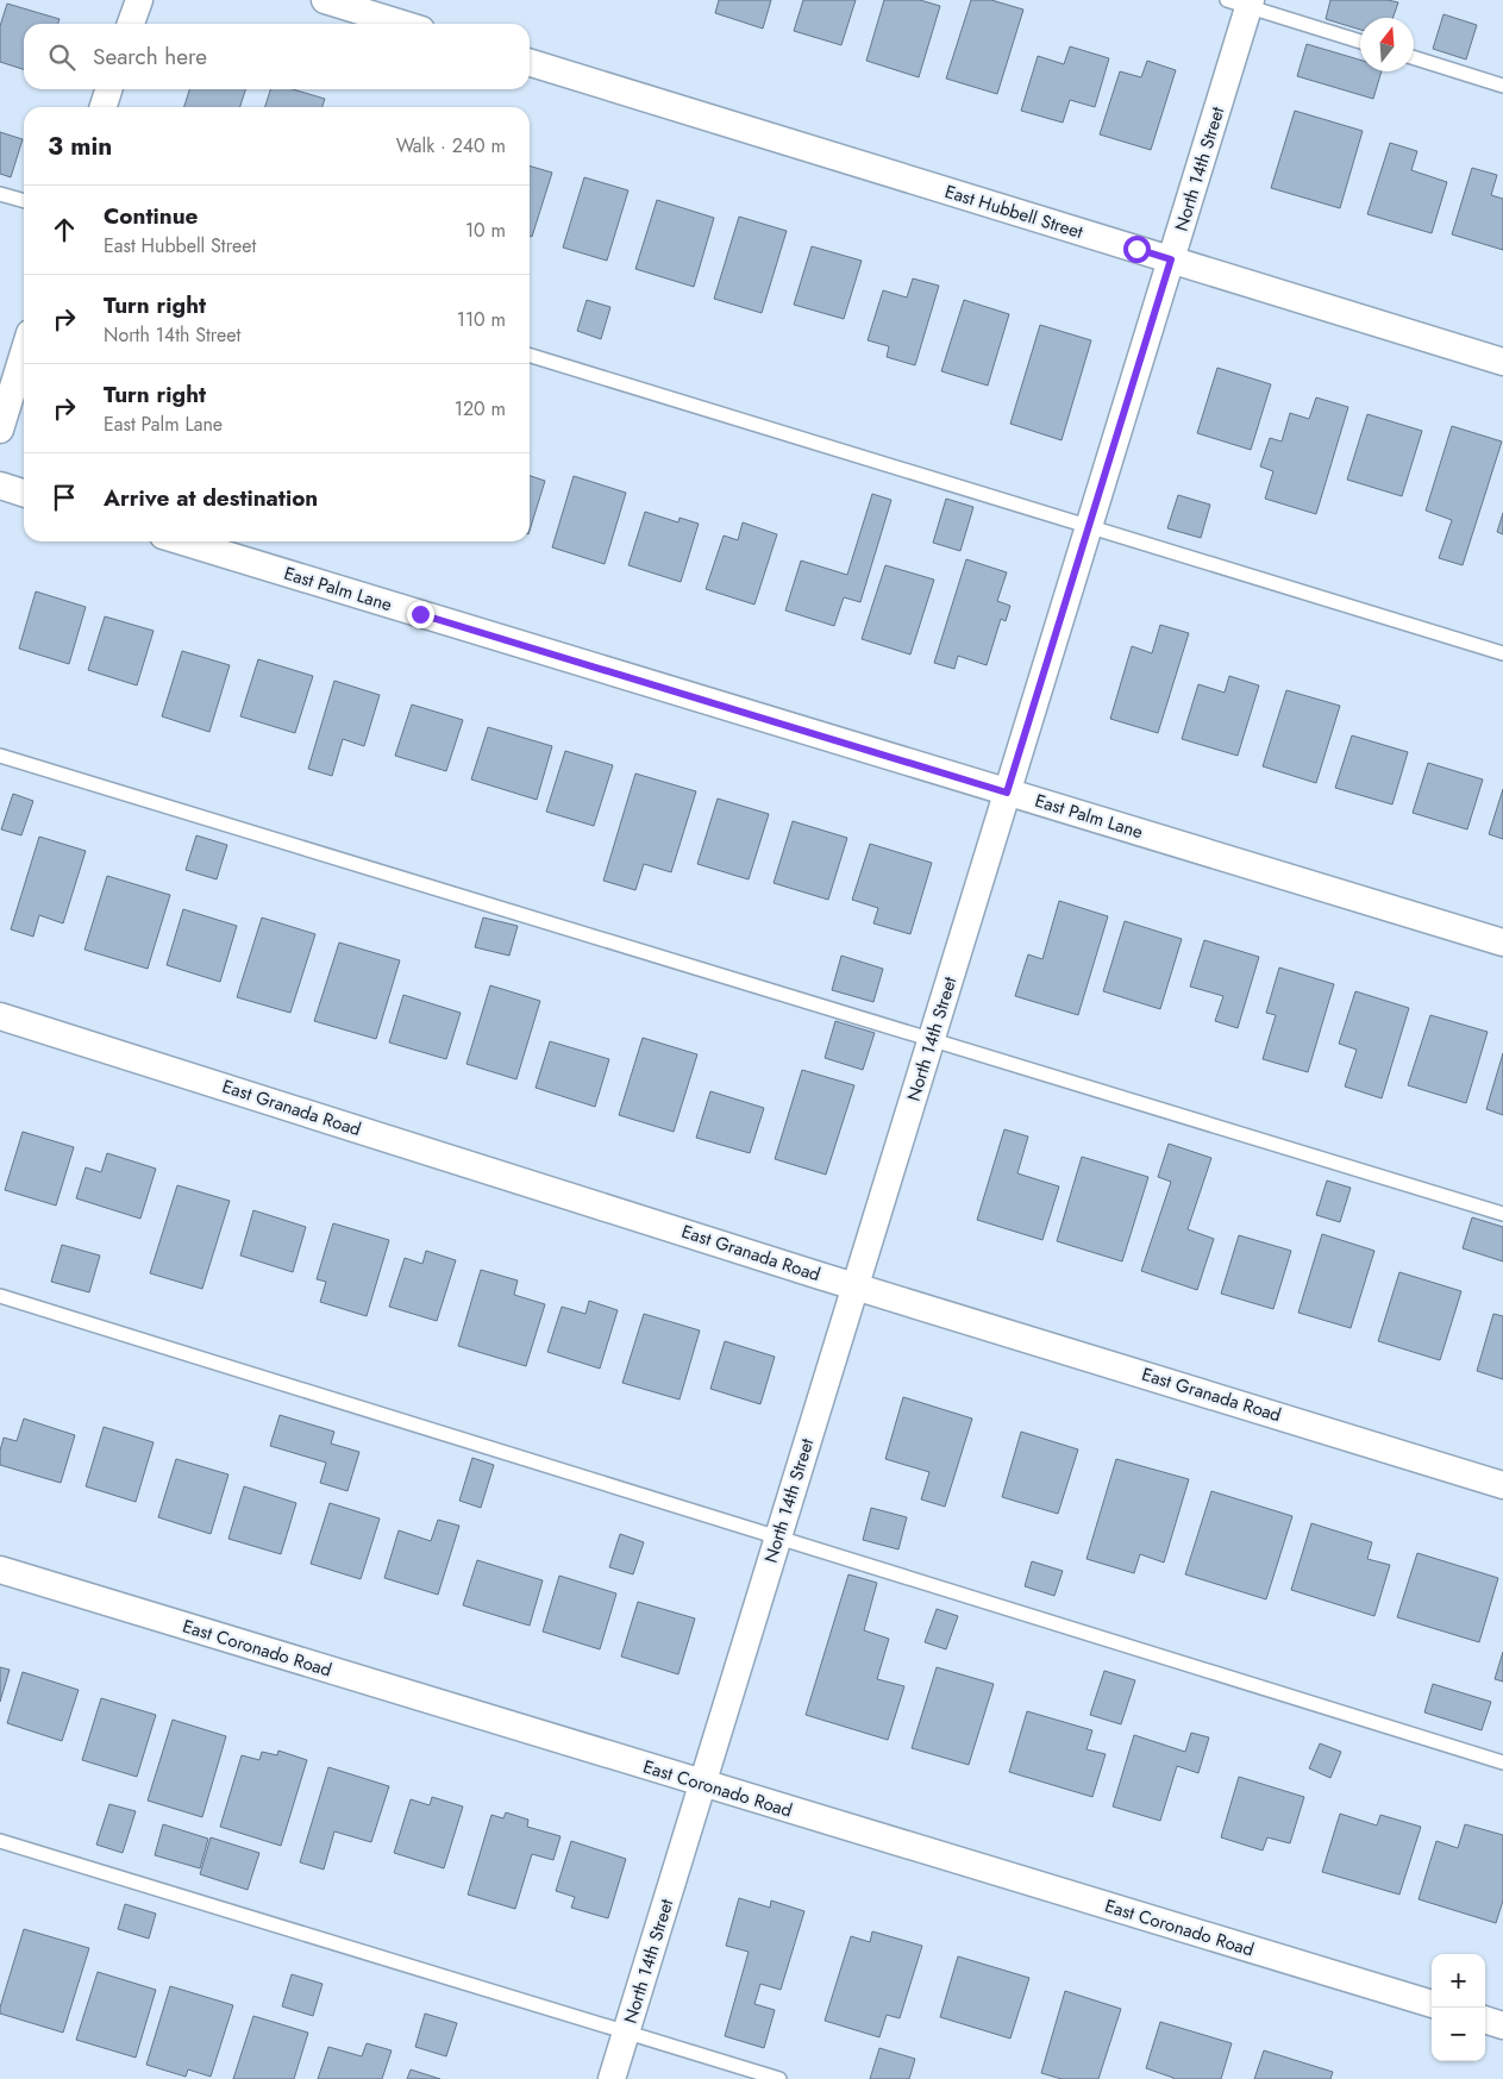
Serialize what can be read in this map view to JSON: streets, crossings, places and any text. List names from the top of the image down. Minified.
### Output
{"streets":{"street":["North 14th Street","East Hubbell Street","East Palm Lane","East Granada Road","East Coronado Road"]},"crossings":[["North 14th Street","East Hubbell Street"],["North 14th Street","East Palm Lane"],["North 14th Street","East Granada Road"],["North 14th Street","East Coronado Road"]],"north":"top","page":{"search":"Search here","heading":["3 min","Walk · 240 m"],"list":[["Continue","East Hubbell Street","10 m"],["Turn right","North 14th Street","110 m"],["Turn right","East Palm Lane","120 m"],"Arrive at destination"],"map_buttons":["+","−"]}}
